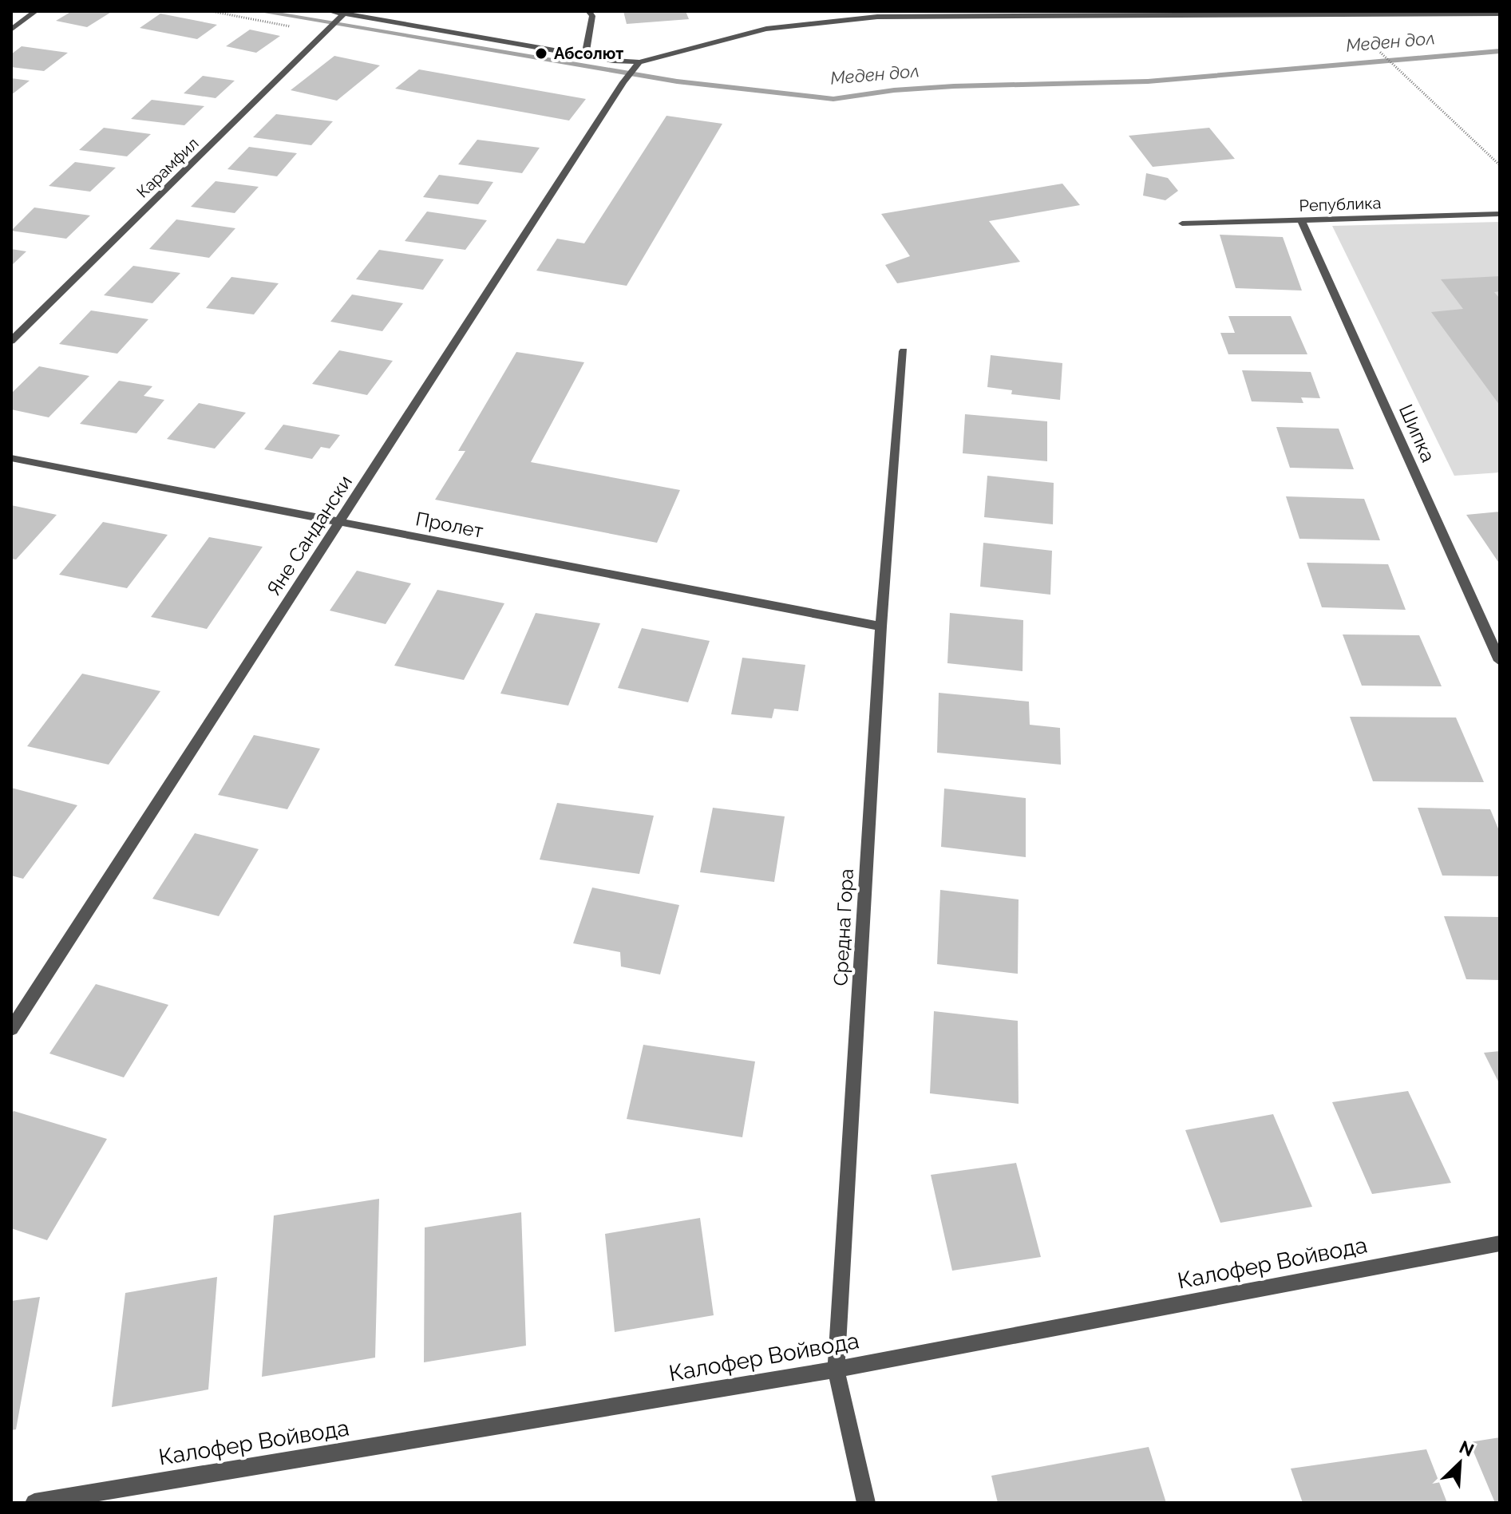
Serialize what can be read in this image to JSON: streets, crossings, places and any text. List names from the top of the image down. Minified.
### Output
{"streets":{"street":["Карамфил","Република","Шипка","Пролет","Яне Сандански","Средна Гора","Калофер Войвода"]},"crossings":[["Република","Шипка"],["Пролет","Яне Сандански"],["Пролет","Средна Гора"],["Средна Гора","Калофер Войвода"]],"water":["Меден дол"],"places":["Абсолют"],"north":"top right"}
